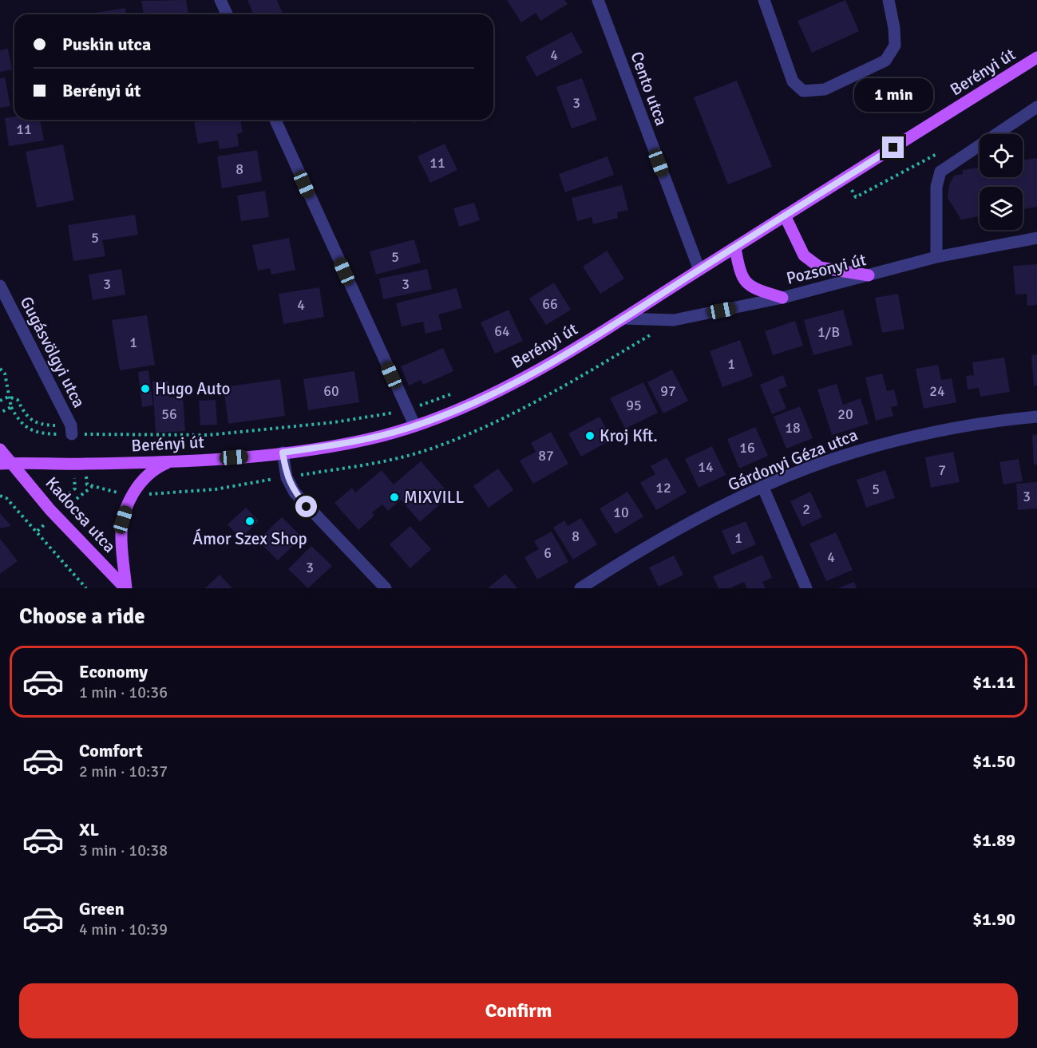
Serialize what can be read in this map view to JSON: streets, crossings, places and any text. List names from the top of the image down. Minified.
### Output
{"streets":{"main road":["Berényi út","Kadocsa utca"],"street":["Cento utca","Pozsonyi út","Gugásvölgyi utca","Gárdonyi Géza utca"]},"crossings":[["Berényi út","Cento utca"],["Berényi út","Pozsonyi út"],["Berényi út","Kadocsa utca"]],"places":["Hugo Auto","Kroj Kft.","MIXVILL","Ámor Szex Shop"],"house_numbers":["4","3","11","11","8","5","5","3","3","66","4","64","1/B","1","1","60","97","24","95","56","20","18","16","87","14","7","12","5","3","2","10","8","1","6","4","3"],"page":{"banner":["Puskin utca","Berényi út"],"bubble":"1 min","heading":"Choose a ride","list":[{"name":"Economy","note":"1 min · 10:36","value":"$1.11"},{"name":"Comfort","note":"2 min · 10:37","value":"$1.50"},{"name":"XL","note":"3 min · 10:38","value":"$1.89"},{"name":"Green","note":"4 min · 10:39","value":"$1.90"}],"buttons":"Confirm"}}
